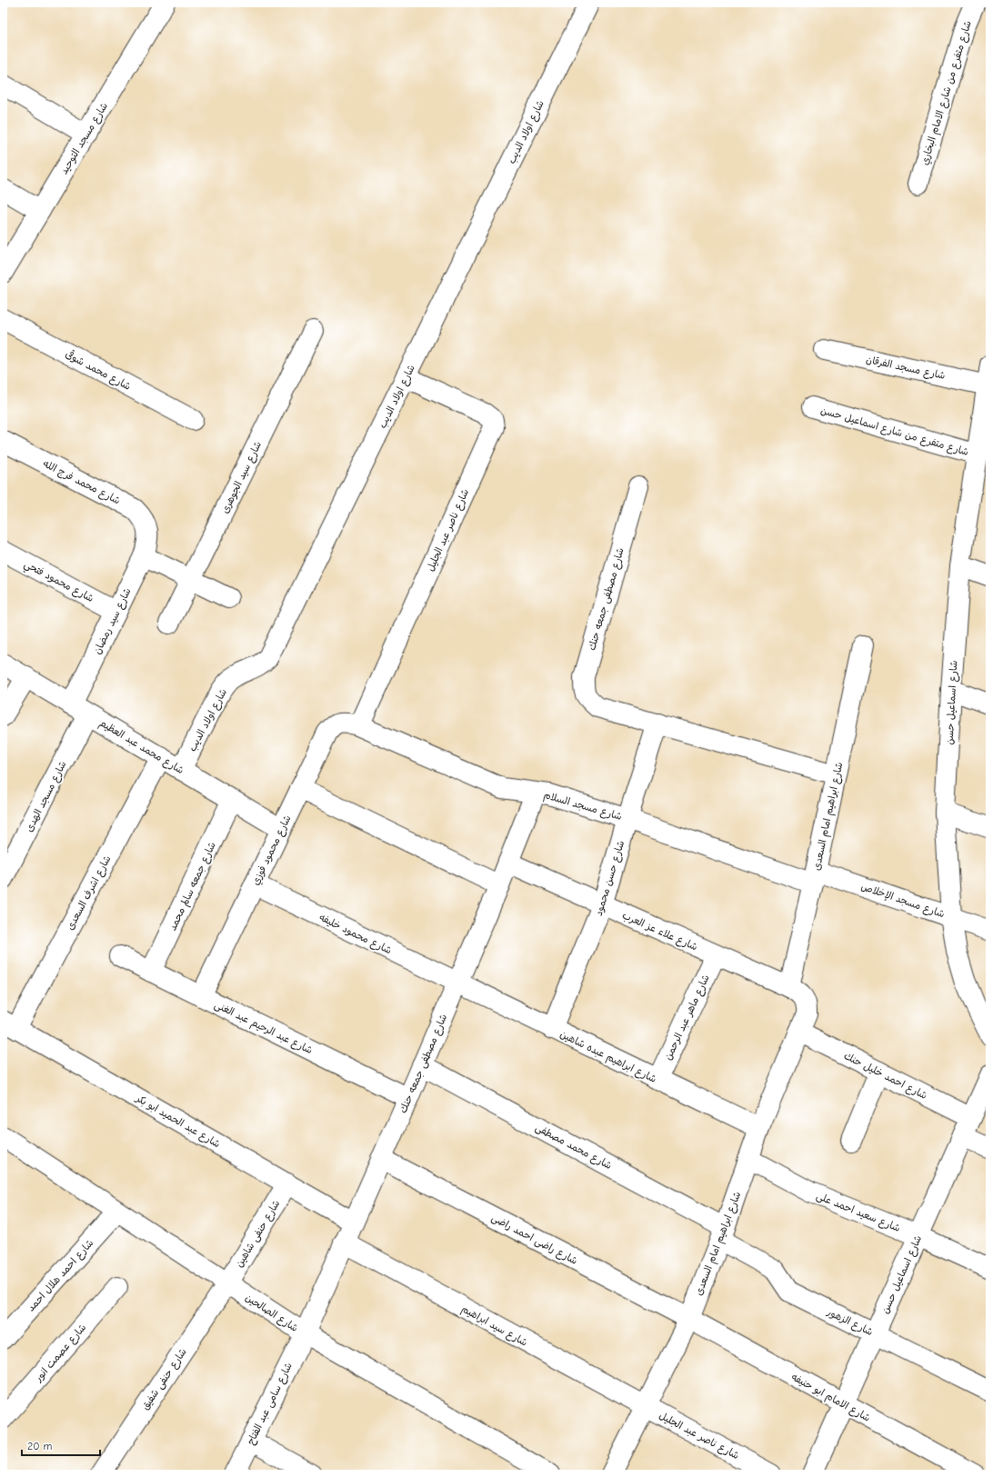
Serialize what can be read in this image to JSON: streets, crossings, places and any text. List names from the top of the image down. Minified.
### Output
{"streets":{"street":["شارع متفرع من شارع الامام البخاري","شارع اولاد الديب","شارع مسجد التوحيد","شارع مسجد الفرقان","شارع محمد شوقى","شارع متفرع من شارع اسماعيل حسن","شارع سيد الجوهرى","شارع محمد فرج الله","شارع ناصر عبد الجليل","شارع محمود فتحي","شارع مصطفى جمعه حنك","شارع سيد رمضان","شارع اسماعيل حسن","شارع محمد عبد العظيم","شارع مسجد الهدى","شارع مسجد السلام","شارع ابراهيم امام السعدى","شارع محمود فوزي","شارع حسن محمود","شارع جمعه سالم محمد","شارع اشرف السعدى","شارع مسجد الإخلاص","شارع علاء عز العرب","شارع محمود خليفه","شارع ماهر عبد الرحمن","شارع عبد الرحيم عبد الغنى","شارع ابراهيم عبده شاهين","شارع احمد خليل حنك","شارع عبد الحميد ابو بكر","شارع محمد مصطفى","شارع سعيد احمد على","شارع حنفى شاهين","شارع راضى احمد راضى","شارع احمد هلال احمد","شارع الصالحين","شارع الزهور","شارع سيد ابراهيم","شارع عصمت انور","شارع حنفى شفيق","شارع الامام ابو حنيفه","شارع سامى عبد الفتاح"]},"crossings":[["شارع اولاد الديب","شارع ناصر عبد الجليل"],["شارع اولاد الديب","شارع محمد عبد العظيم"],["شارع مسجد الفرقان","شارع اسماعيل حسن"],["شارع متفرع من شارع اسماعيل حسن","شارع اسماعيل حسن"],["شارع محمد فرج الله","شارع سيد رمضان"],["شارع ناصر عبد الجليل","شارع مسجد السلام"],["شارع ناصر عبد الجليل","شارع ابراهيم امام السعدى"],["شارع ناصر عبد الجليل","شارع محمود فوزي"],["شارع ناصر عبد الجليل","شارع سيد ابراهيم"],["شارع محمود فتحي","شارع سيد رمضان"],["شارع مصطفى جمعه حنك","شارع مسجد السلام"],["شارع مصطفى جمعه حنك","شارع حسن محمود"],["شارع مصطفى جمعه حنك","شارع علاء عز العرب"],["شارع مصطفى جمعه حنك","شارع محمود خليفه"],["شارع مصطفى جمعه حنك","شارع عبد الرحيم عبد الغنى"],["شارع مصطفى جمعه حنك","شارع ابراهيم عبده شاهين"],["شارع مصطفى جمعه حنك","شارع عبد الحميد ابو بكر"],["شارع مصطفى جمعه حنك","شارع محمد مصطفى"],["شارع مصطفى جمعه حنك","شارع راضى احمد راضى"],["شارع مصطفى جمعه حنك","شارع الصالحين"],["شارع مصطفى جمعه حنك","شارع سيد ابراهيم"],["شارع مصطفى جمعه حنك","شارع سامى عبد الفتاح"],["شارع سيد رمضان","شارع محمد عبد العظيم"],["شارع سيد رمضان","شارع مسجد الهدى"],["شارع اسماعيل حسن","شارع مسجد الإخلاص"],["شارع اسماعيل حسن","شارع احمد خليل حنك"],["شارع اسماعيل حسن","شارع سعيد احمد على"],["شارع اسماعيل حسن","شارع الزهور"],["شارع اسماعيل حسن","شارع الامام ابو حنيفه"],["شارع محمد عبد العظيم","شارع مسجد الهدى"],["شارع محمد عبد العظيم","شارع محمود فوزي"],["شارع محمد عبد العظيم","شارع جمعه سالم محمد"],["شارع محمد عبد العظيم","شارع اشرف السعدى"],["شارع مسجد السلام","شارع ابراهيم امام السعدى"],["شارع مسجد السلام","شارع محمود فوزي"],["شارع مسجد السلام","شارع حسن محمود"],["شارع مسجد السلام","شارع مسجد الإخلاص"],["شارع ابراهيم امام السعدى","شارع مسجد الإخلاص"],["شارع ابراهيم امام السعدى","شارع علاء عز العرب"],["شارع ابراهيم امام السعدى","شارع ابراهيم عبده شاهين"],["شارع ابراهيم امام السعدى","شارع احمد خليل حنك"],["شارع ابراهيم امام السعدى","شارع محمد مصطفى"],["شارع ابراهيم امام السعدى","شارع سعيد احمد على"],["شارع ابراهيم امام السعدى","شارع راضى احمد راضى"],["شارع ابراهيم امام السعدى","شارع الزهور"],["شارع ابراهيم امام السعدى","شارع سيد ابراهيم"],["شارع ابراهيم امام السعدى","شارع الامام ابو حنيفه"],["شارع محمود فوزي","شارع محمود خليفه"],["شارع محمود فوزي","شارع عبد الرحيم عبد الغنى"],["شارع حسن محمود","شارع علاء عز العرب"],["شارع حسن محمود","شارع ابراهيم عبده شاهين"],["شارع جمعه سالم محمد","شارع عبد الرحيم عبد الغنى"],["شارع اشرف السعدى","شارع عبد الحميد ابو بكر"],["شارع علاء عز العرب","شارع ماهر عبد الرحمن"],["شارع محمود خليفه","شارع ابراهيم عبده شاهين"],["شارع ماهر عبد الرحمن","شارع ابراهيم عبده شاهين"],["شارع عبد الحميد ابو بكر","شارع حنفى شاهين"],["شارع محمد مصطفى","شارع الزهور"],["شارع حنفى شاهين","شارع الصالحين"],["شارع حنفى شاهين","شارع حنفى شفيق"],["شارع راضى احمد راضى","شارع الامام ابو حنيفه"],["شارع احمد هلال احمد","شارع الصالحين"],["شارع الصالحين","شارع حنفى شفيق"],["شارع الصالحين","شارع سامى عبد الفتاح"]],"scale_bar":"20 m"}
